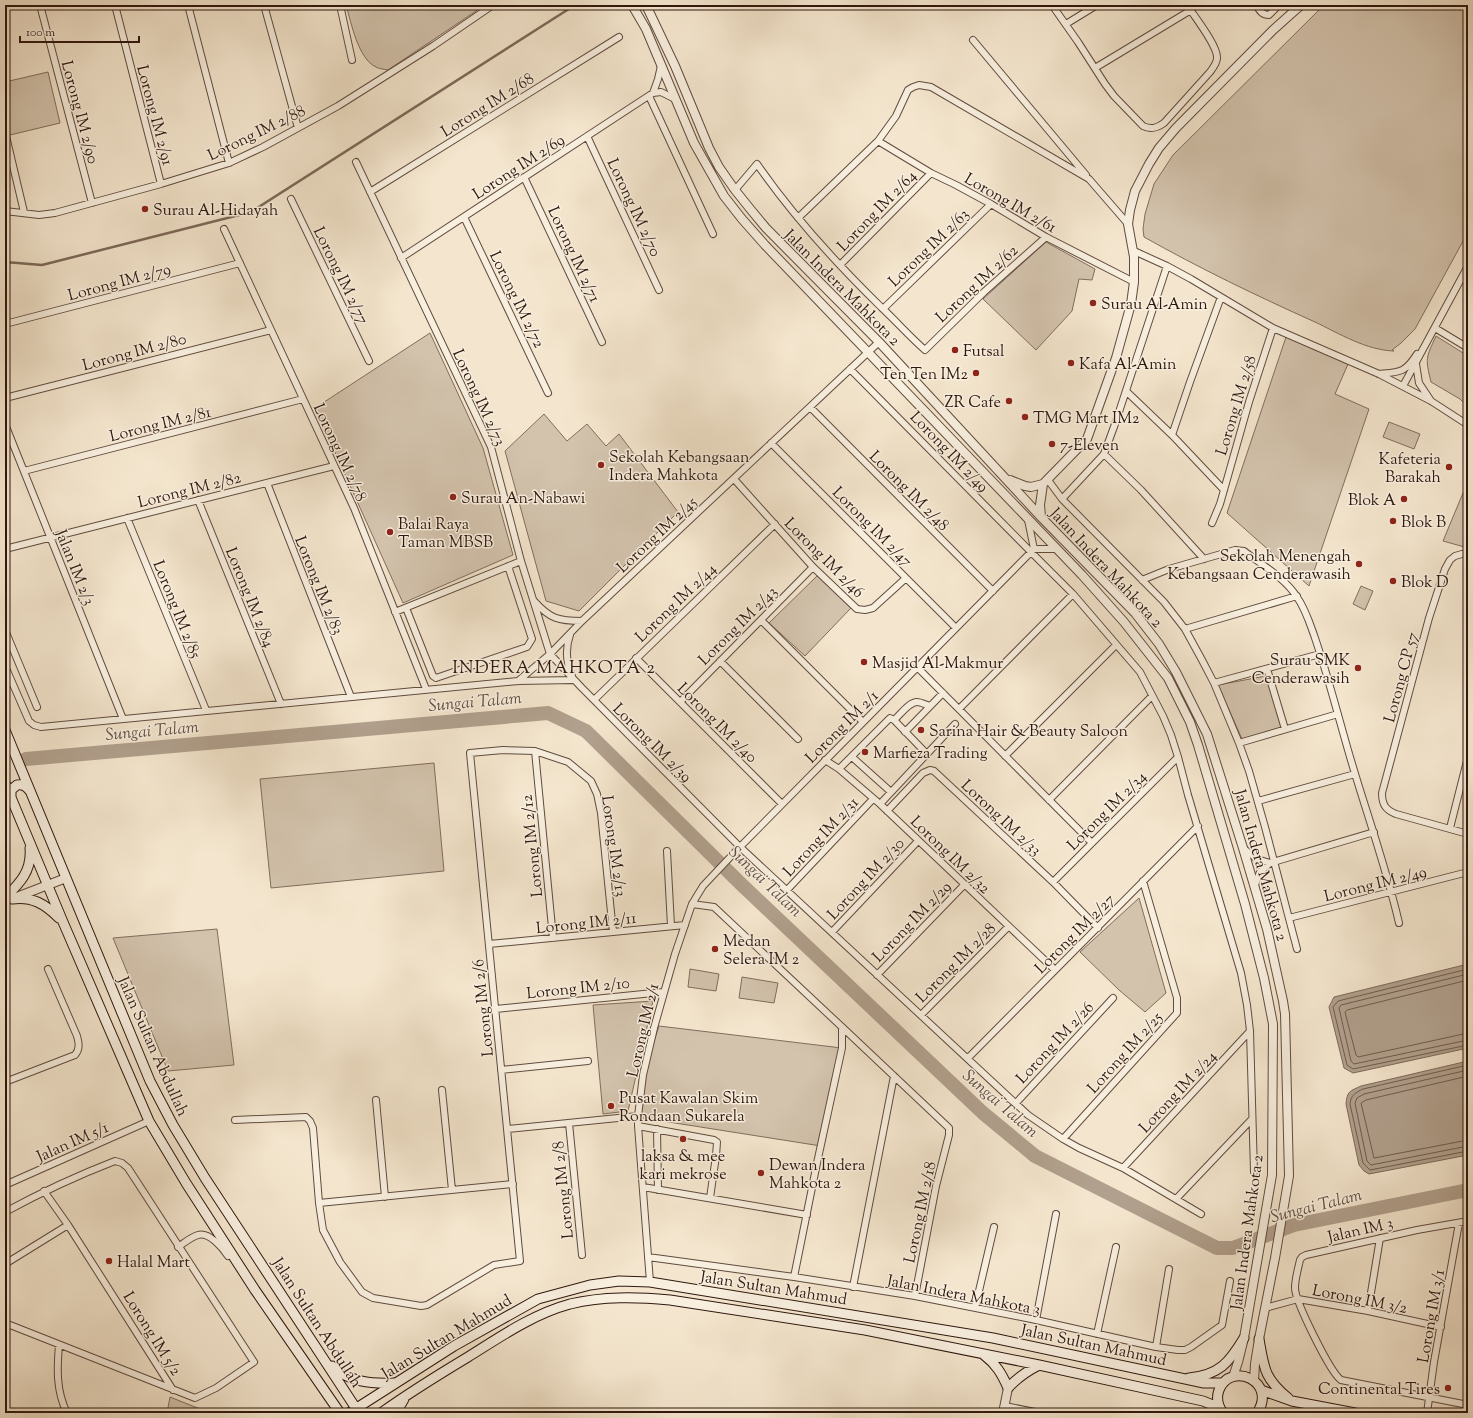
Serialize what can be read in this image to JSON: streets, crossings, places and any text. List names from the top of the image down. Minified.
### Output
{"streets":{"main road":["Jalan Sultan Abdullah","Jalan Sultan Mahmud"],"street":["Lorong IM 2/68","Lorong IM 2/90","Lorong IM 2/91","Lorong IM 2/88","Lorong IM 2/69","Lorong IM 2/61","Lorong IM 2/70","Lorong IM 2/64","Lorong IM 2/63","Lorong IM 2/71","Lorong IM 2/77","Lorong IM 2/79","Lorong IM 2/62","Jalan Indera Mahkota 2","Lorong IM 2/72","Lorong IM 2/80","Lorong IM 2/73","Lorong IM 2/58","Lorong IM 2/81","Lorong IM 2/49","Lorong IM 2/78","Lorong IM 2/82","Lorong IM 2/48","Lorong IM 2/47","Lorong IM 2/45","Lorong IM 2/46","Jalan IM 2/3","Lorong IM 2/83","Lorong IM 2/84","Lorong IM 2/44","Lorong IM 2/85","Lorong IM 2/43","Lorong CP 57","Lorong IM 2/40","Lorong IM 2/1","Lorong IM 2/39","Lorong IM 2/34","Lorong IM 2/33","Lorong IM 2/31","Lorong IM 2/12","Lorong IM 2/13","Lorong IM 2/32","Lorong IM 2/30","Lorong IM 2/29","Lorong IM 2/11","Lorong IM 2/27","Lorong IM 2/28","Lorong IM 2/10","Lorong IM 2/6","Lorong IM 2/26","Lorong IM 2/25","Lorong IM 2/24","Jalan IM 5/1","Lorong IM 2/8","Lorong IM 2/18","Jalan IM 3","Jalan Indera Mahkota 3","Lorong IM 3/2","Lorong IM 3/1","Lorong IM 5/2"]},"crossings":[["Lorong IM 2/68","Lorong IM 2/73"],["Lorong IM 2/90","Lorong IM 2/88"],["Lorong IM 2/91","Lorong IM 2/88"],["Lorong IM 2/69","Lorong IM 2/70"],["Lorong IM 2/69","Lorong IM 2/71"],["Lorong IM 2/69","Lorong IM 2/72"],["Lorong IM 2/69","Lorong IM 2/73"],["Lorong IM 2/61","Lorong IM 2/64"],["Lorong IM 2/61","Lorong IM 2/63"],["Lorong IM 2/61","Lorong IM 2/62"],["Lorong IM 2/63","Lorong IM 2/62"],["Lorong IM 2/79","Lorong IM 2/78"],["Jalan Indera Mahkota 2","Lorong IM 2/45"],["Lorong IM 2/80","Lorong IM 2/78"],["Lorong IM 2/73","Lorong IM 2/45"],["Lorong IM 2/73","Lorong IM 2/39"],["Lorong IM 2/81","Lorong IM 2/78"],["Lorong IM 2/81","Jalan IM 2/3"],["Lorong IM 2/49","Lorong IM 2/45"],["Lorong IM 2/49","Lorong IM 2/1"],["Lorong IM 2/49","Lorong IM 2/34"],["Lorong IM 2/49","Lorong IM 2/27"],["Lorong IM 2/49","Lorong IM 2/24"],["Lorong IM 2/78","Lorong IM 2/82"],["Lorong IM 2/82","Jalan IM 2/3"],["Lorong IM 2/82","Lorong IM 2/83"],["Lorong IM 2/82","Lorong IM 2/84"],["Lorong IM 2/82","Lorong IM 2/85"],["Lorong IM 2/48","Lorong IM 2/45"],["Lorong IM 2/48","Lorong IM 2/1"],["Lorong IM 2/47","Lorong IM 2/45"],["Lorong IM 2/47","Lorong IM 2/46"],["Lorong IM 2/47","Lorong IM 2/1"],["Lorong IM 2/45","Lorong IM 2/46"],["Lorong IM 2/45","Lorong IM 2/39"],["Lorong IM 2/46","Lorong IM 2/44"],["Lorong IM 2/46","Lorong IM 2/43"],["Lorong IM 2/44","Lorong IM 2/40"],["Lorong IM 2/44","Lorong IM 2/39"],["Lorong IM 2/43","Lorong IM 2/40"],["Lorong IM 2/40","Lorong IM 2/1"],["Lorong IM 2/1","Lorong IM 2/39"],["Lorong IM 2/1","Lorong IM 2/32"],["Lorong IM 2/1","Lorong IM 2/11"],["Lorong IM 2/1","Lorong IM 2/10"],["Lorong IM 2/1","Jalan Sultan Mahmud"],["Lorong IM 2/1","Jalan Indera Mahkota 3"],["Lorong IM 2/39","Lorong IM 2/31"],["Lorong IM 2/39","Lorong IM 2/30"],["Lorong IM 2/39","Lorong IM 2/29"],["Lorong IM 2/39","Lorong IM 2/27"],["Lorong IM 2/39","Lorong IM 2/28"],["Lorong IM 2/39","Lorong IM 2/26"],["Lorong IM 2/39","Lorong IM 2/25"],["Lorong IM 2/39","Lorong IM 2/24"],["Lorong IM 2/34","Lorong IM 2/33"],["Lorong IM 2/33","Lorong IM 2/32"],["Lorong IM 2/33","Lorong IM 2/27"],["Lorong IM 2/31","Lorong IM 2/32"],["Lorong IM 2/12","Lorong IM 2/13"],["Lorong IM 2/12","Lorong IM 2/11"],["Lorong IM 2/13","Lorong IM 2/11"],["Lorong IM 2/13","Lorong IM 2/6"],["Lorong IM 2/32","Lorong IM 2/30"],["Lorong IM 2/32","Lorong IM 2/29"],["Lorong IM 2/32","Lorong IM 2/27"],["Lorong IM 2/32","Lorong IM 2/28"],["Lorong IM 2/11","Lorong IM 2/6"],["Lorong IM 2/27","Lorong IM 2/25"],["Lorong IM 2/10","Lorong IM 2/6"],["Jalan Sultan Abdullah","Jalan IM 5/1"],["Jalan Sultan Abdullah","Jalan Sultan Mahmud"],["Lorong IM 2/18","Jalan Indera Mahkota 3"],["Jalan IM 3","Lorong IM 3/2"],["Jalan IM 3","Lorong IM 3/1"],["Lorong IM 3/2","Lorong IM 3/1"]],"districts":["INDERA MAHKOTA 2"],"water":["Sungai Talam"],"places":["Surau Al-Hidayah","Surau Al-Amin","Futsal","Kafa Al-Amin","Ten Ten IM2","ZR Cafe","TMG Mart IM2","7-Eleven","Sekolah Kebangsaan Indera Mahkota","Kafeteria Barakah","Surau An-Nabawi","Blok A","Blok B","Balai Raya Taman MBSB","Sekolah Menengah Kebangsaan Cenderawasih","Blok D","Masjid Al-Makmur","Surau SMK Cenderawasih","Sarina Hair & Beauty Saloon","Marfieza Trading","Medan Selera IM 2","Pusat Kawalan Skim Rondaan Sukarela","laksa & mee kari mekrose","Dewan Indera Mahkota 2","Halal Mart","Continental Tires"],"scale_bar":"100 m"}
